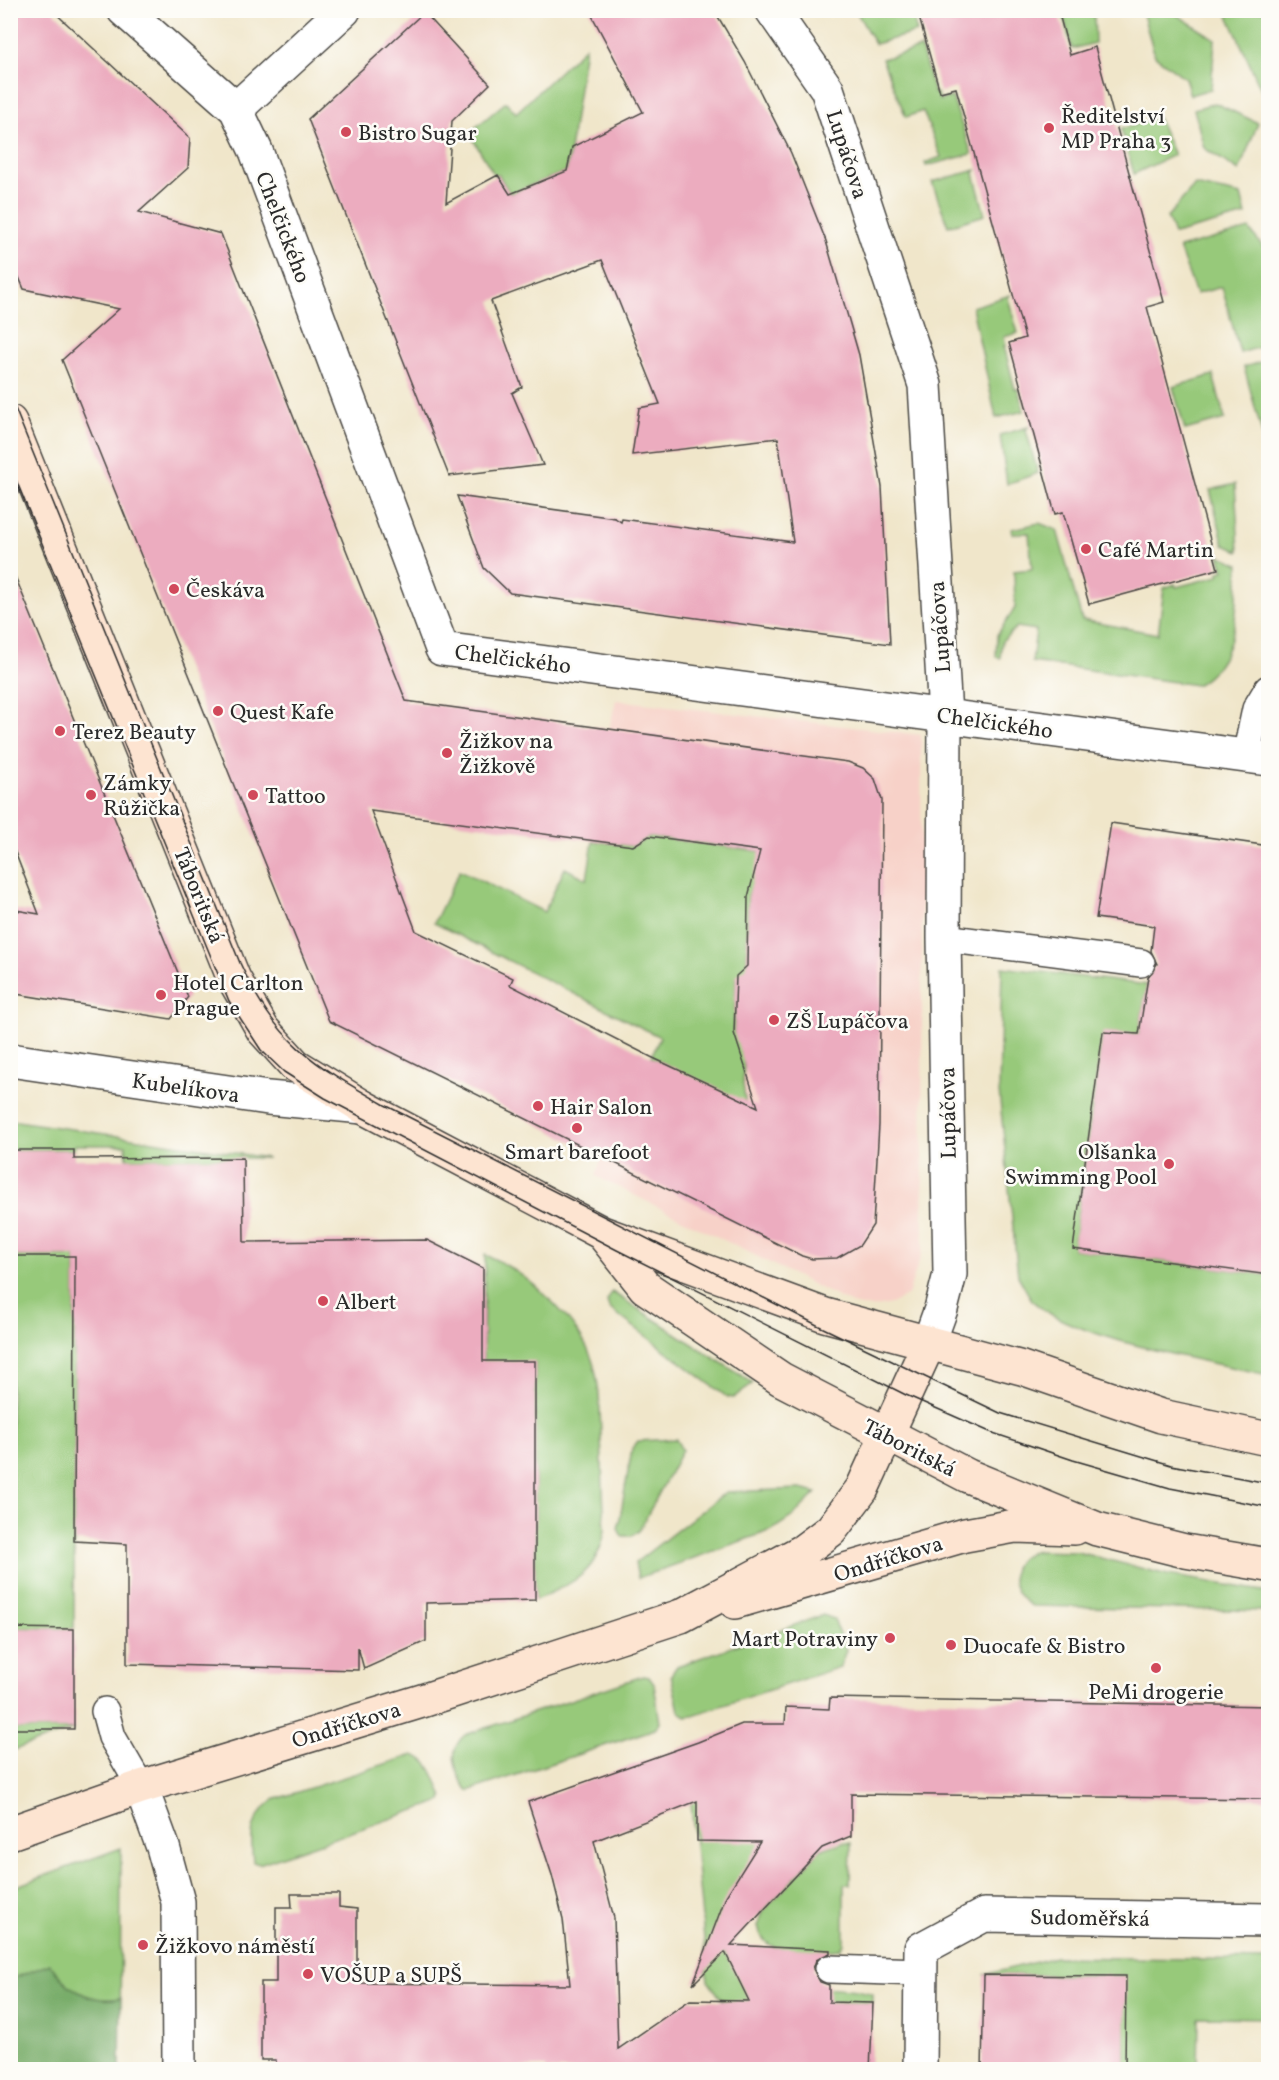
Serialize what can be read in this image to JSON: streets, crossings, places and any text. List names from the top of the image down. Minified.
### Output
{"streets":{"street":["Lupáčova","Chelčického","Táboritská","Kubelíkova","Ondříčkova","Sudoměřská"]},"crossings":[["Lupáčova","Chelčického"],["Lupáčova","Táboritská"],["Lupáčova","Ondříčkova"],["Táboritská","Kubelíkova"],["Táboritská","Ondříčkova"]],"places":["Ředitelství MP Praha 3","Bistro Sugar","Café Martin","Českáva","Quest Kafe","Terez Beauty","Žižkov na Žižkově","Zámky Růžička","Tattoo","Hotel Carlton Prague","ZŠ Lupáčova","Hair Salon","Smart barefoot","Olšanka Swimming Pool","Albert","Mart Potraviny","Duocafe & Bistro","PeMi drogerie","Žižkovo náměstí","VOŠUP a SUPŠ"]}
